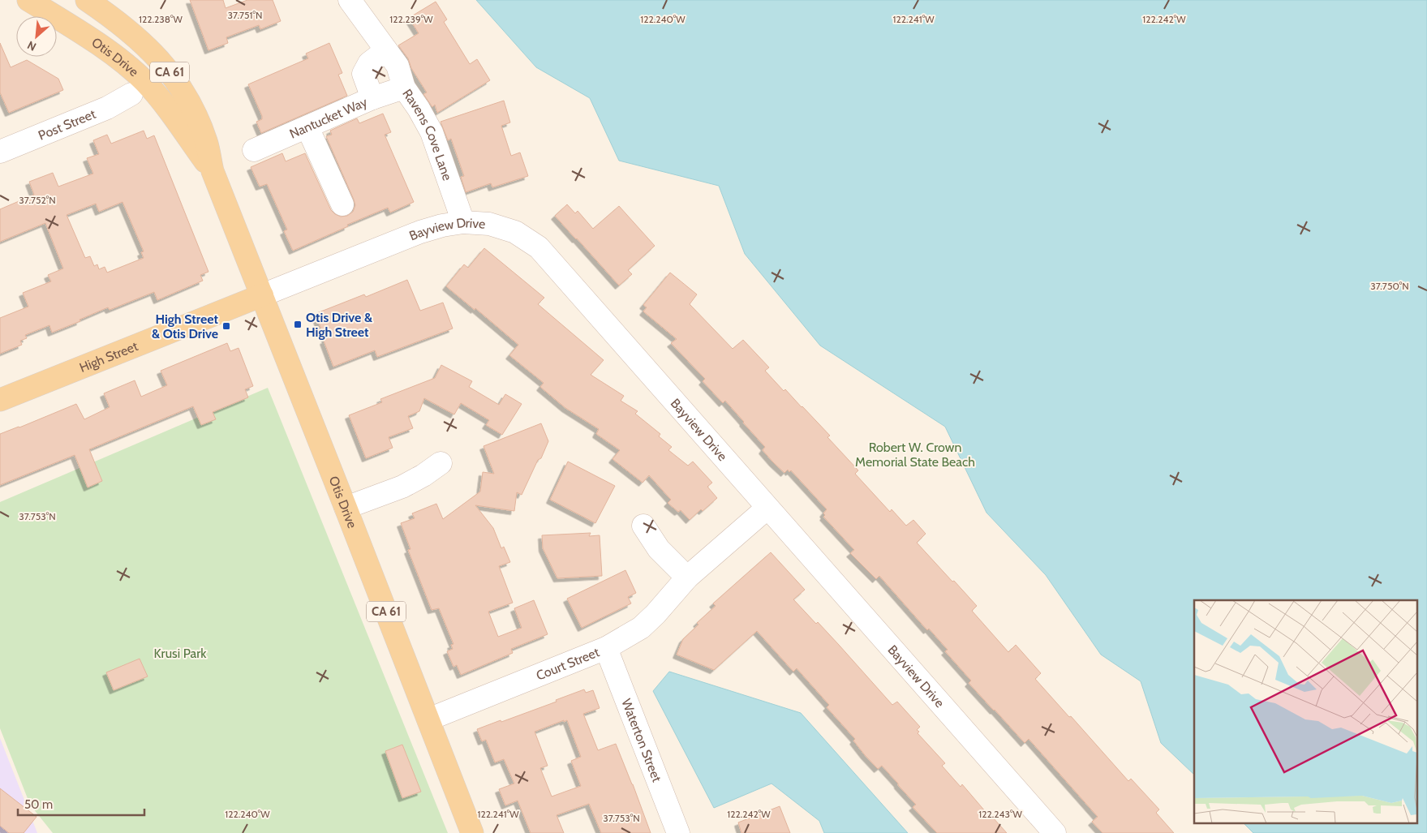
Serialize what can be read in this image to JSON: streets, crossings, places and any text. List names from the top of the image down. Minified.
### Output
{"streets":{"main road":["Otis Drive","CA 61","High Street"],"street":["Nantucket Way","Post Street","Ravens Cove Lane","Bayview Drive","Court Street","Waterton Street"]},"crossings":[["Otis Drive","Bayview Drive"],["Otis Drive","High Street"],["Otis Drive","Court Street"],["Nantucket Way","Ravens Cove Lane"],["Ravens Cove Lane","Bayview Drive"],["Bayview Drive","High Street"],["Bayview Drive","Court Street"],["Court Street","Waterton Street"]],"parks":["Robert W. Crown Memorial State Beach","Krusi Park"],"places":{"transit":["Otis Drive & High Street","High Street & Otis Drive"]},"scale_bar":"50 m","north":"bottom left","coordinates":["37.751°N","122.238°W","122.239°W","122.240°W","122.241°W","122.242°W","37.752°N","37.750°N","37.753°N","122.243°W"]}
